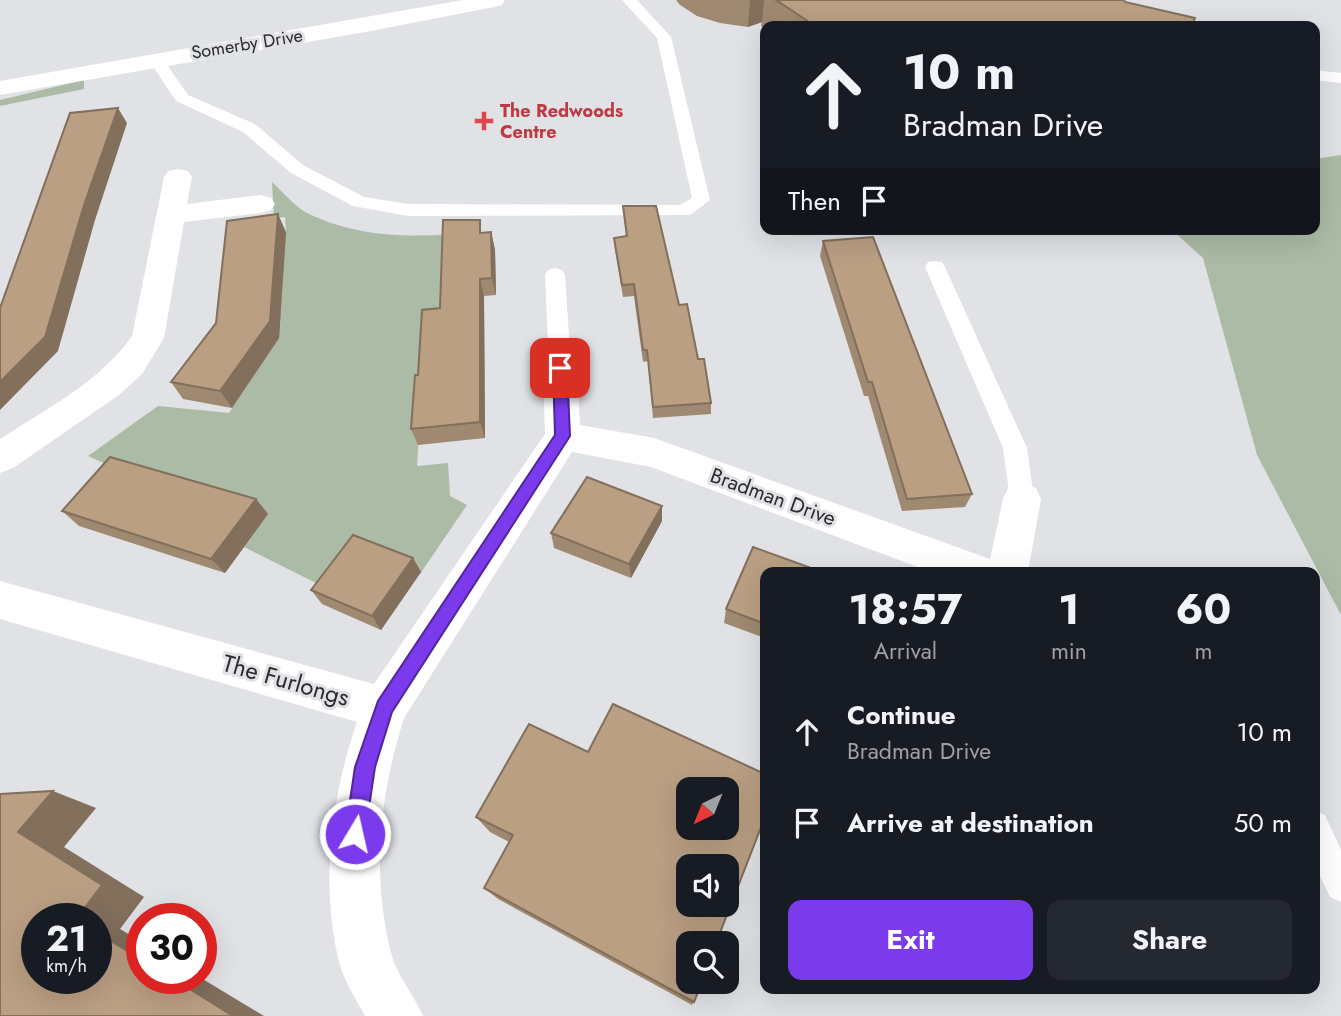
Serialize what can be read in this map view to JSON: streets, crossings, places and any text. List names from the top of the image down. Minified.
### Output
{"streets":{"street":["Somerby Drive","Bradman Drive","The Furlongs"]},"places":{"health":["The Redwoods Centre"]},"north":"bottom left","page":{"turn":["10 m","Bradman Drive"],"then":"Then","eta":["18:57","Arrival","1","min","60","m"],"list":[{"name":"Continue","note":"Bradman Drive","value":"10 m"},{"name":"Arrive at destination","value":"50 m"}],"buttons":["Exit","Share"],"speed":"21 km/h","limit":"30"}}
